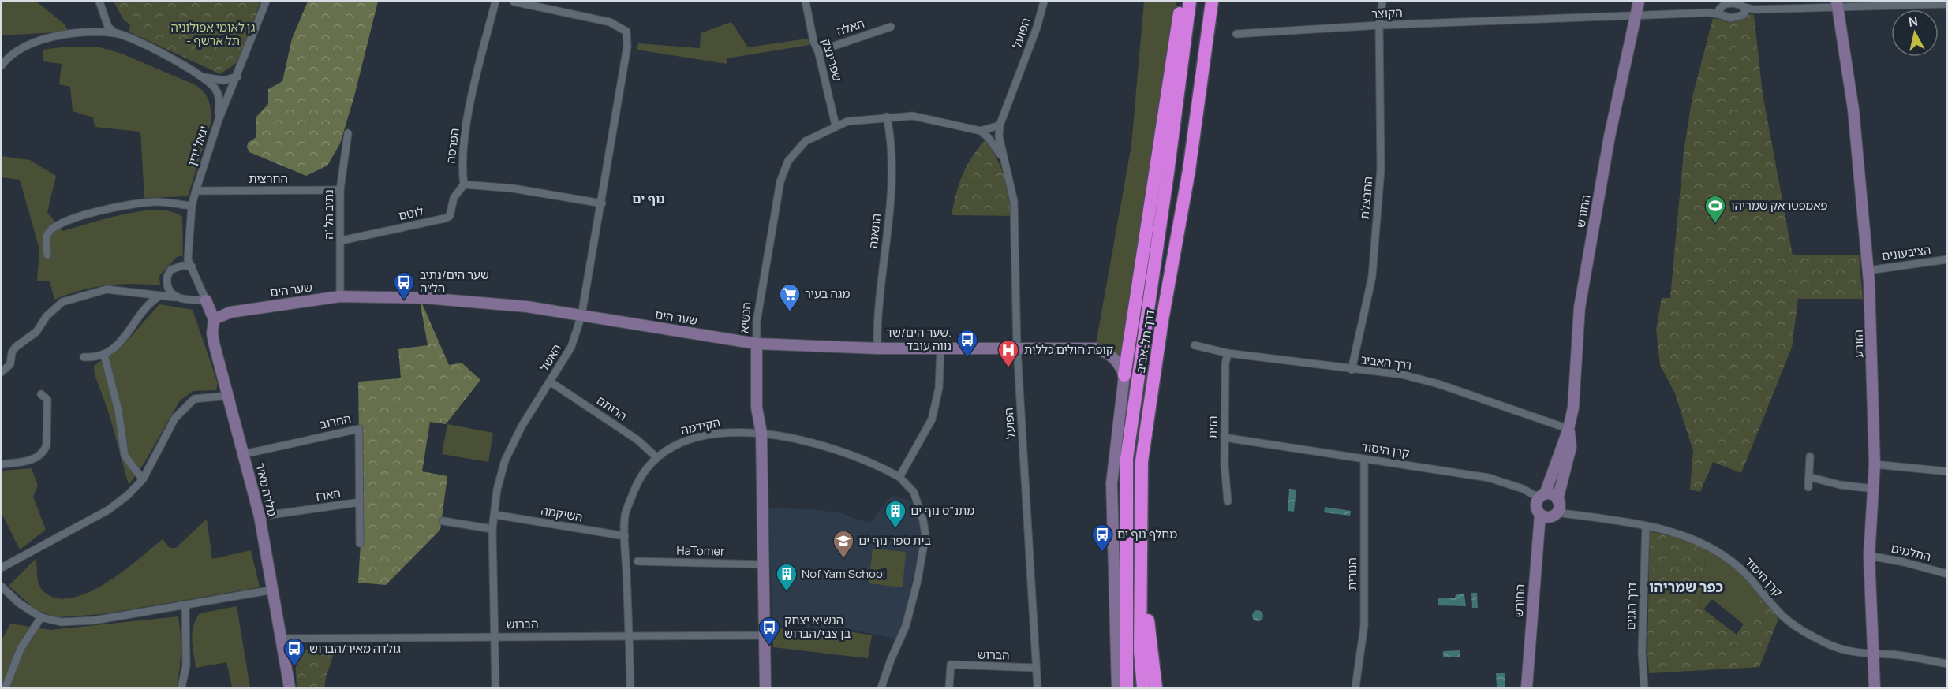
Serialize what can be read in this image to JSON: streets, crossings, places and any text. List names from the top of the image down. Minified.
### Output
{"streets":{"highway":["דרך תל-אביב"],"street":["הקוצר","האלה","הפועל","שפרינצק","יגאל ידין","הפרסה","החרצית","החבצלת","החורש","לוטם","נתיב הל\"ה","התאנה","הציבעונים","שער הים","הנשיא","הזורע","האשל","דרך האביב","הרותם","החרוב","הקידמה","הזית","קרן היסוד","גולדה מאיר","הארז","השיקמה","HaTomer","התלמים","הנורית","דרך הגנים","הברוש"]},"crossings":[["הקוצר","החבצלת"],["הקוצר","החורש"],["האלה","שפרינצק"],["הפועל","שער הים"],["הפועל","הנשיא"],["הפועל","הברוש"],["שפרינצק","הנשיא"],["יגאל ידין","החרצית"],["יגאל ידין","גולדה מאיר"],["הפרסה","לוטם"],["החרצית","נתיב הל\"ה"],["החבצלת","דרך האביב"],["החורש","דרך האביב"],["החורש","קרן היסוד"],["לוטם","נתיב הל\"ה"],["נתיב הל\"ה","שער הים"],["התאנה","שער הים"],["התאנה","הנשיא"],["הציבעונים","הזורע"],["שער הים","הנשיא"],["שער הים","האשל"],["שער הים","גולדה מאיר"],["הנשיא","הקידמה"],["הנשיא","HaTomer"],["הנשיא","הברוש"],["הזורע","קרן היסוד"],["הזורע","התלמים"],["האשל","הרותם"],["האשל","השיקמה"],["האשל","הברוש"],["דרך האביב","הזית"],["הרותם","הקידמה"],["החרוב","גולדה מאיר"],["החרוב","הארז"],["הקידמה","השיקמה"],["הקידמה","הברוש"],["הזית","קרן היסוד"],["קרן היסוד","הנורית"],["קרן היסוד","דרך הגנים"],["גולדה מאיר","הארז"],["גולדה מאיר","הברוש"]],"districts":["נוף ים","כפר שמריהו"],"parks":["גן לאומי אפולוניה - תל ארשף"],"places":{"sports":["פאמפטראק שמריהו"],"bus stop":["שער הים/נתיב הל״ה","שער הים/שד. נווה עובד","מחלף נוף ים","הנשיא יצחק בן צבי/הברוש","גולדה מאיר/הברוש"],"supermarket":["מגה בעיר"],"hospital":["קופת חולים כללית"],"building":["מתנ\"ס נוף ים","Nof Yam School"],"school or university":["בית ספר נוף ים"]},"north":"top"}
